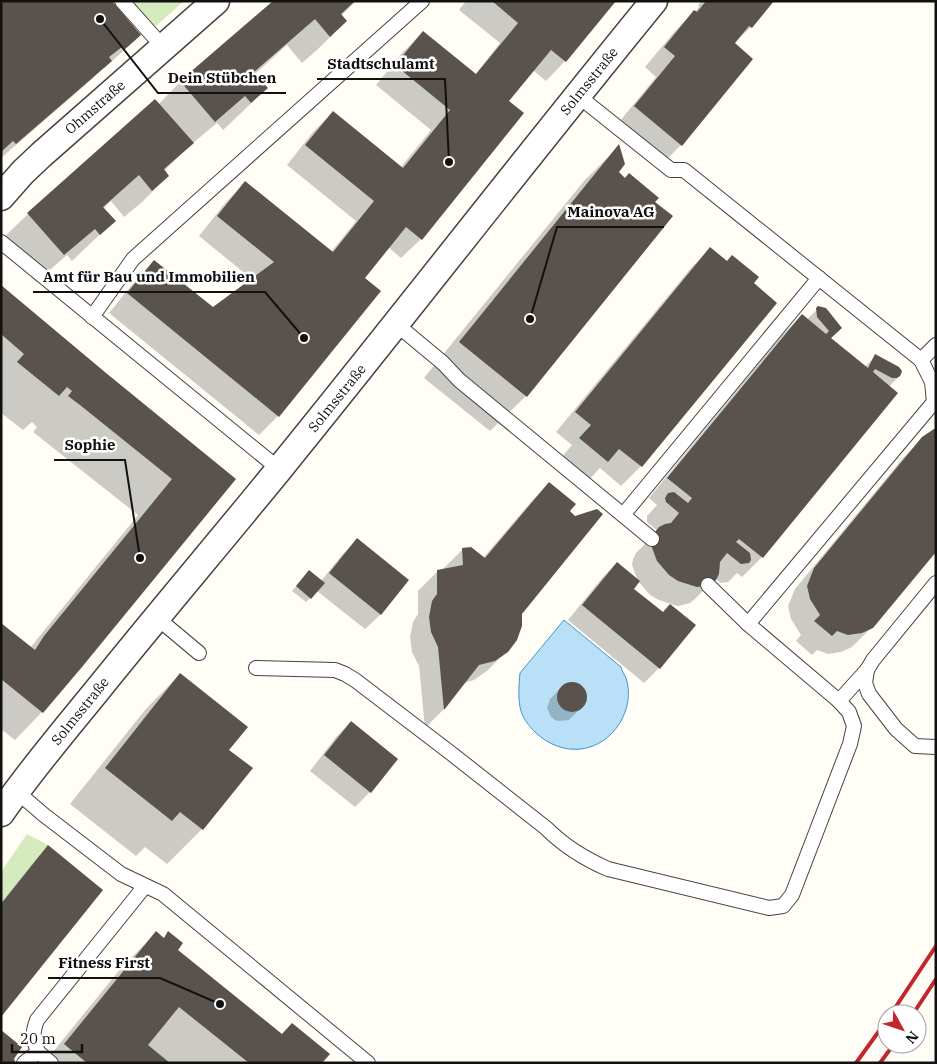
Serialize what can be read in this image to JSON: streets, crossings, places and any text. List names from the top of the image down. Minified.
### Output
{"streets":{"street":["Solmsstraße","Ohmstraße"]},"places":["Dein Stübchen","Stadtschulamt","Mainova AG","Amt für Bau und Immobilien","Sophie","Fitness First"],"scale_bar":"20 m","north":"bottom right"}
